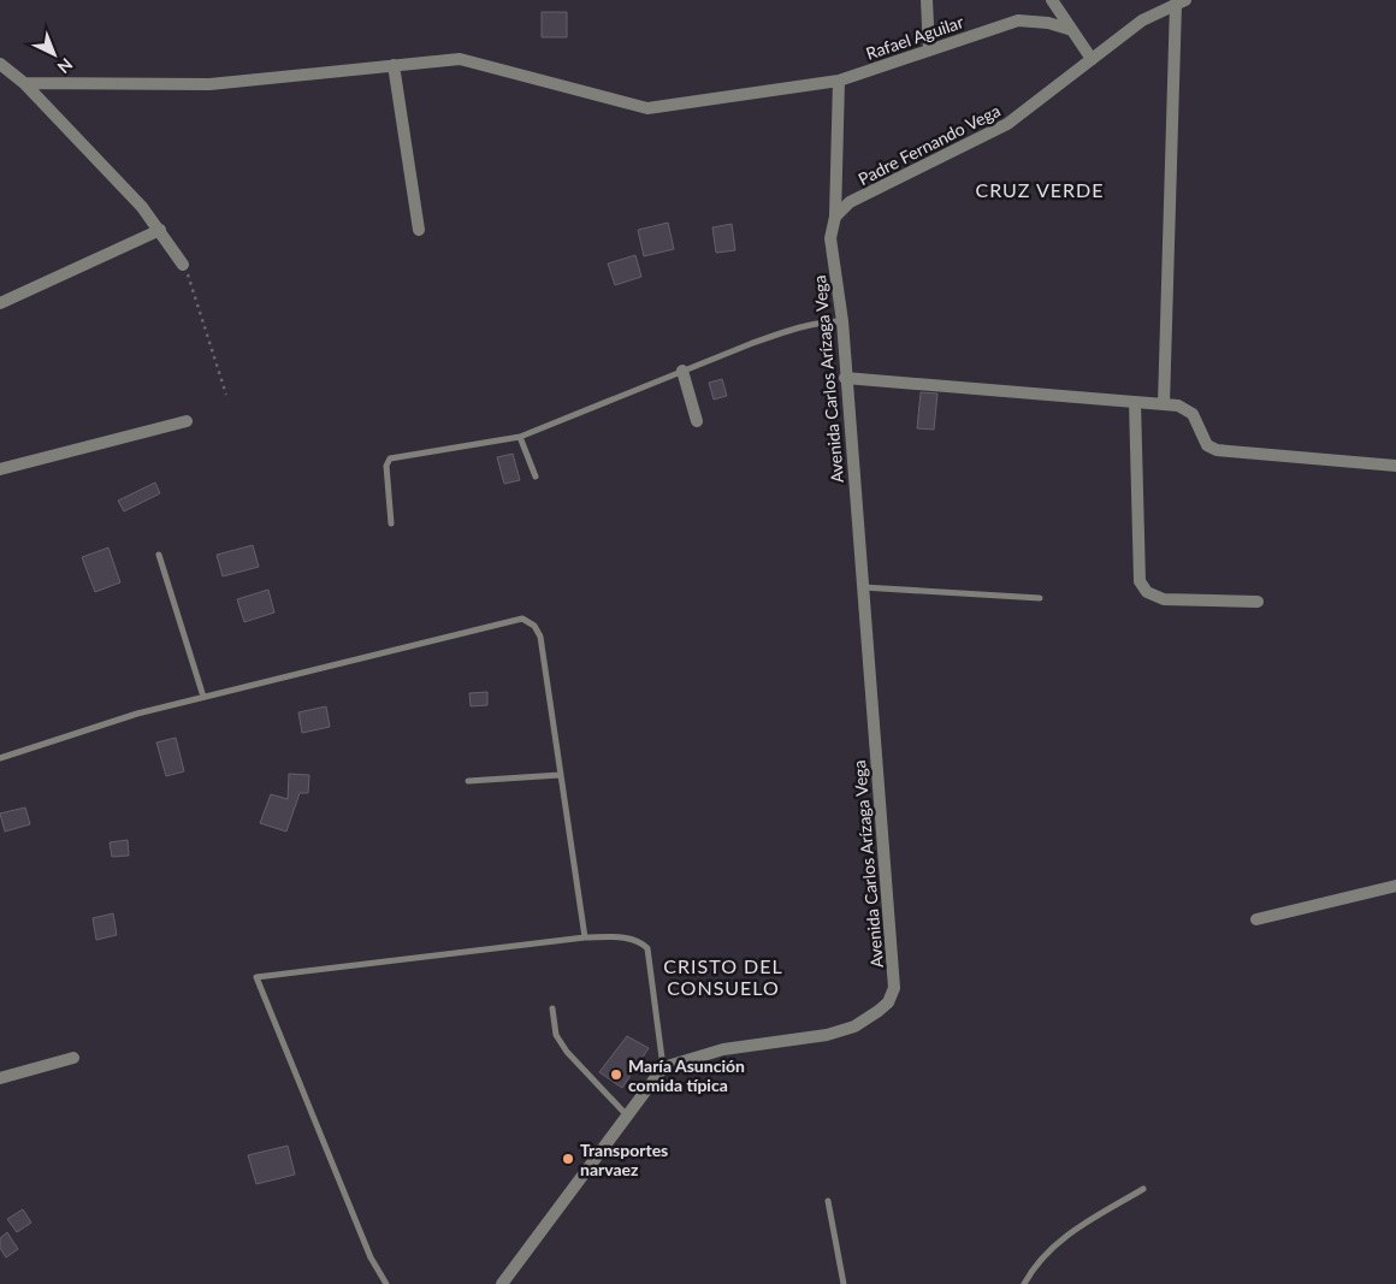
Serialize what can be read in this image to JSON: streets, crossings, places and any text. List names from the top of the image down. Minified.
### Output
{"streets":{"street":["Rafael Aguilar","Padre Fernando Vega","Avenida Carlos Arízaga Vega"]},"crossings":[["Rafael Aguilar","Avenida Carlos Arízaga Vega"],["Padre Fernando Vega","Avenida Carlos Arízaga Vega"]],"districts":["CRUZ VERDE","CRISTO DEL CONSUELO"],"places":["María Asunción comida típica","Transportes narvaez"],"north":"bottom right"}
